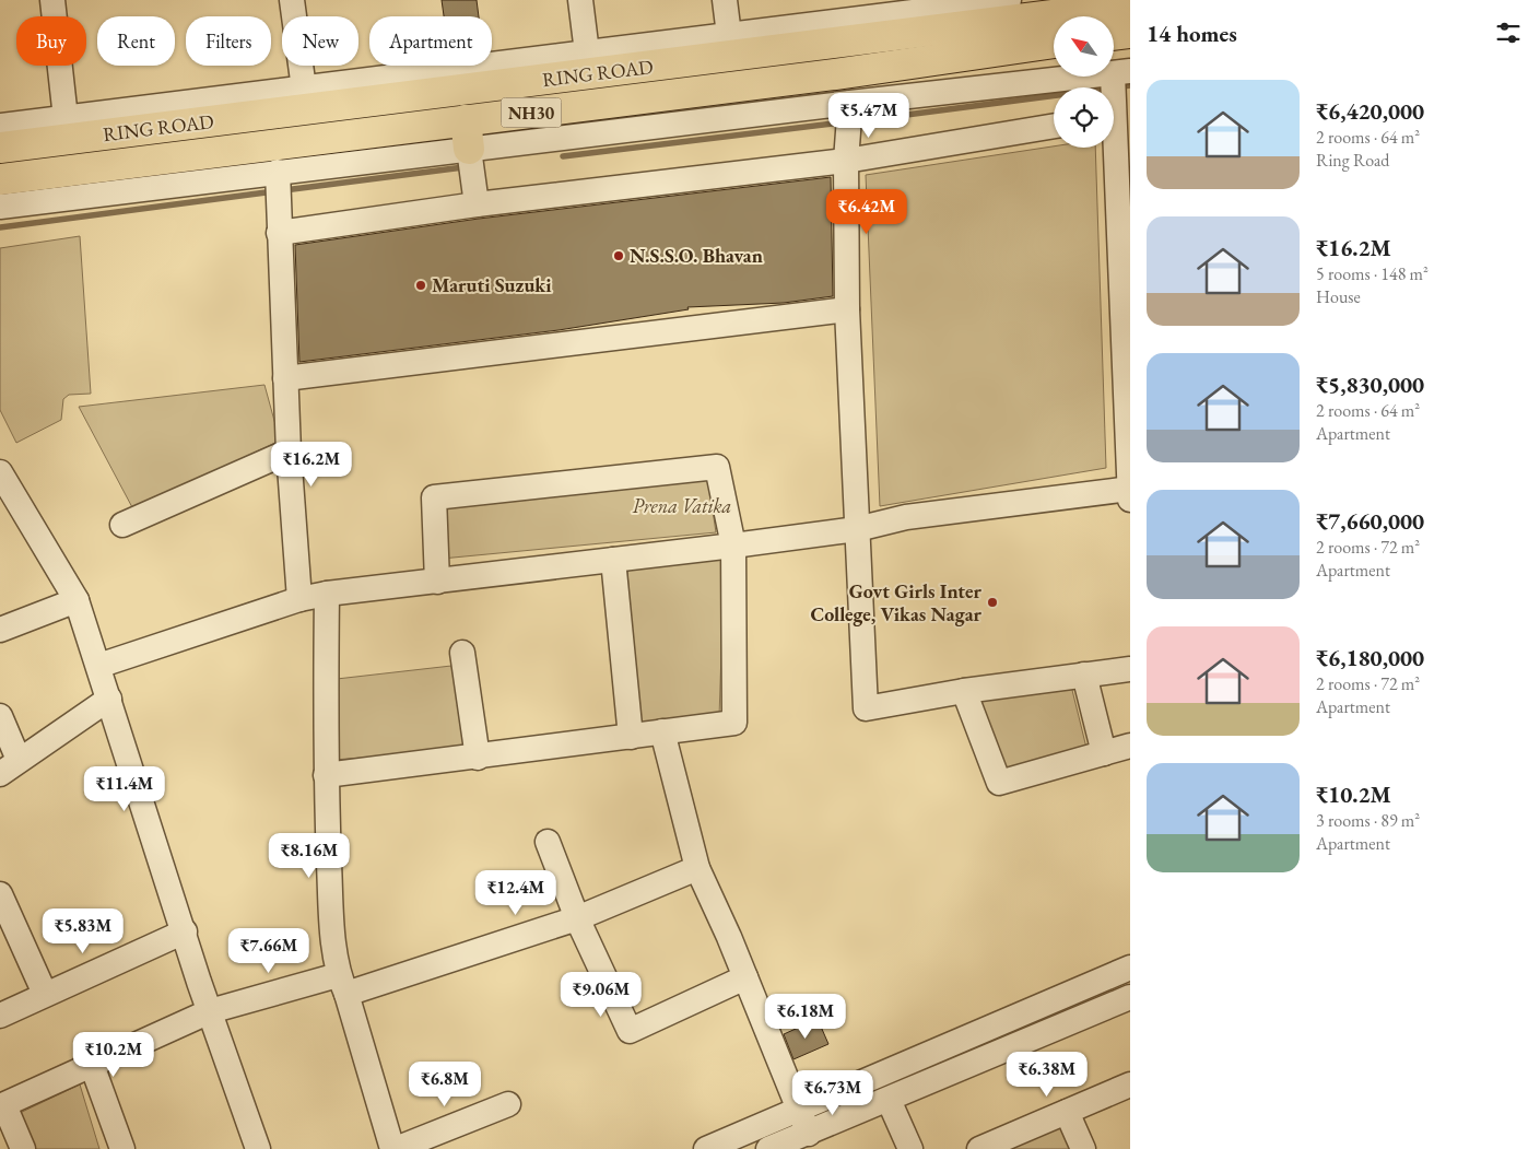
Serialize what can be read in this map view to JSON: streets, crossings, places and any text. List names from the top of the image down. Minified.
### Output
{"streets":{"highway":["RING ROAD","NH30"]},"parks":["Prena Vatika"],"places":["N.S.S.O. Bhavan","Maruti Suzuki","Govt Girls Inter College, Vikas Nagar"],"north":"top left","page":{"heading":"14 homes","chip":["Buy","Rent","Filters","New","Apartment"],"list":[{"name":"₹6,420,000","note":"2 rooms · 64 m² · Ring Road"},{"name":"₹16.2M","note":"5 rooms · 148 m² · House"},{"name":"₹5,830,000","note":"2 rooms · 64 m² · Apartment"},{"name":"₹7,660,000","note":"2 rooms · 72 m² · Apartment"},{"name":"₹6,180,000","note":"2 rooms · 72 m² · Apartment"},{"name":"₹10.2M","note":"3 rooms · 89 m² · Apartment"}],"price":["₹5.47M","₹6.42M","₹16.2M","₹11.4M","₹8.16M","₹12.4M","₹5.83M","₹7.66M","₹9.06M","₹6.18M","₹10.2M","₹6.38M","₹6.8M","₹6.73M"]}}
